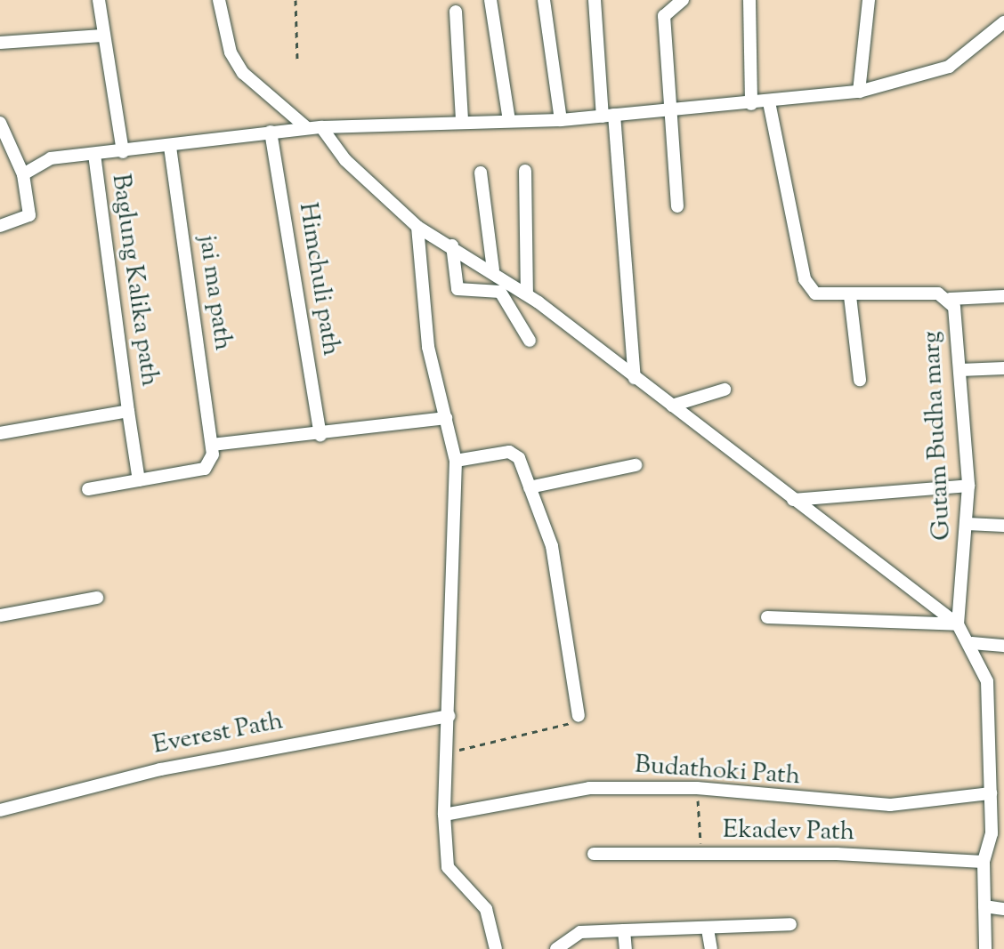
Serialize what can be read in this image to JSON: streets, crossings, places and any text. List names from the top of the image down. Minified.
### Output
{"streets":{"street":["Himchuli path","Baglung Kalika path","jai ma path","Gutam Budha marg","Everest Path","Budathoki Path","Ekadev Path"]}}
